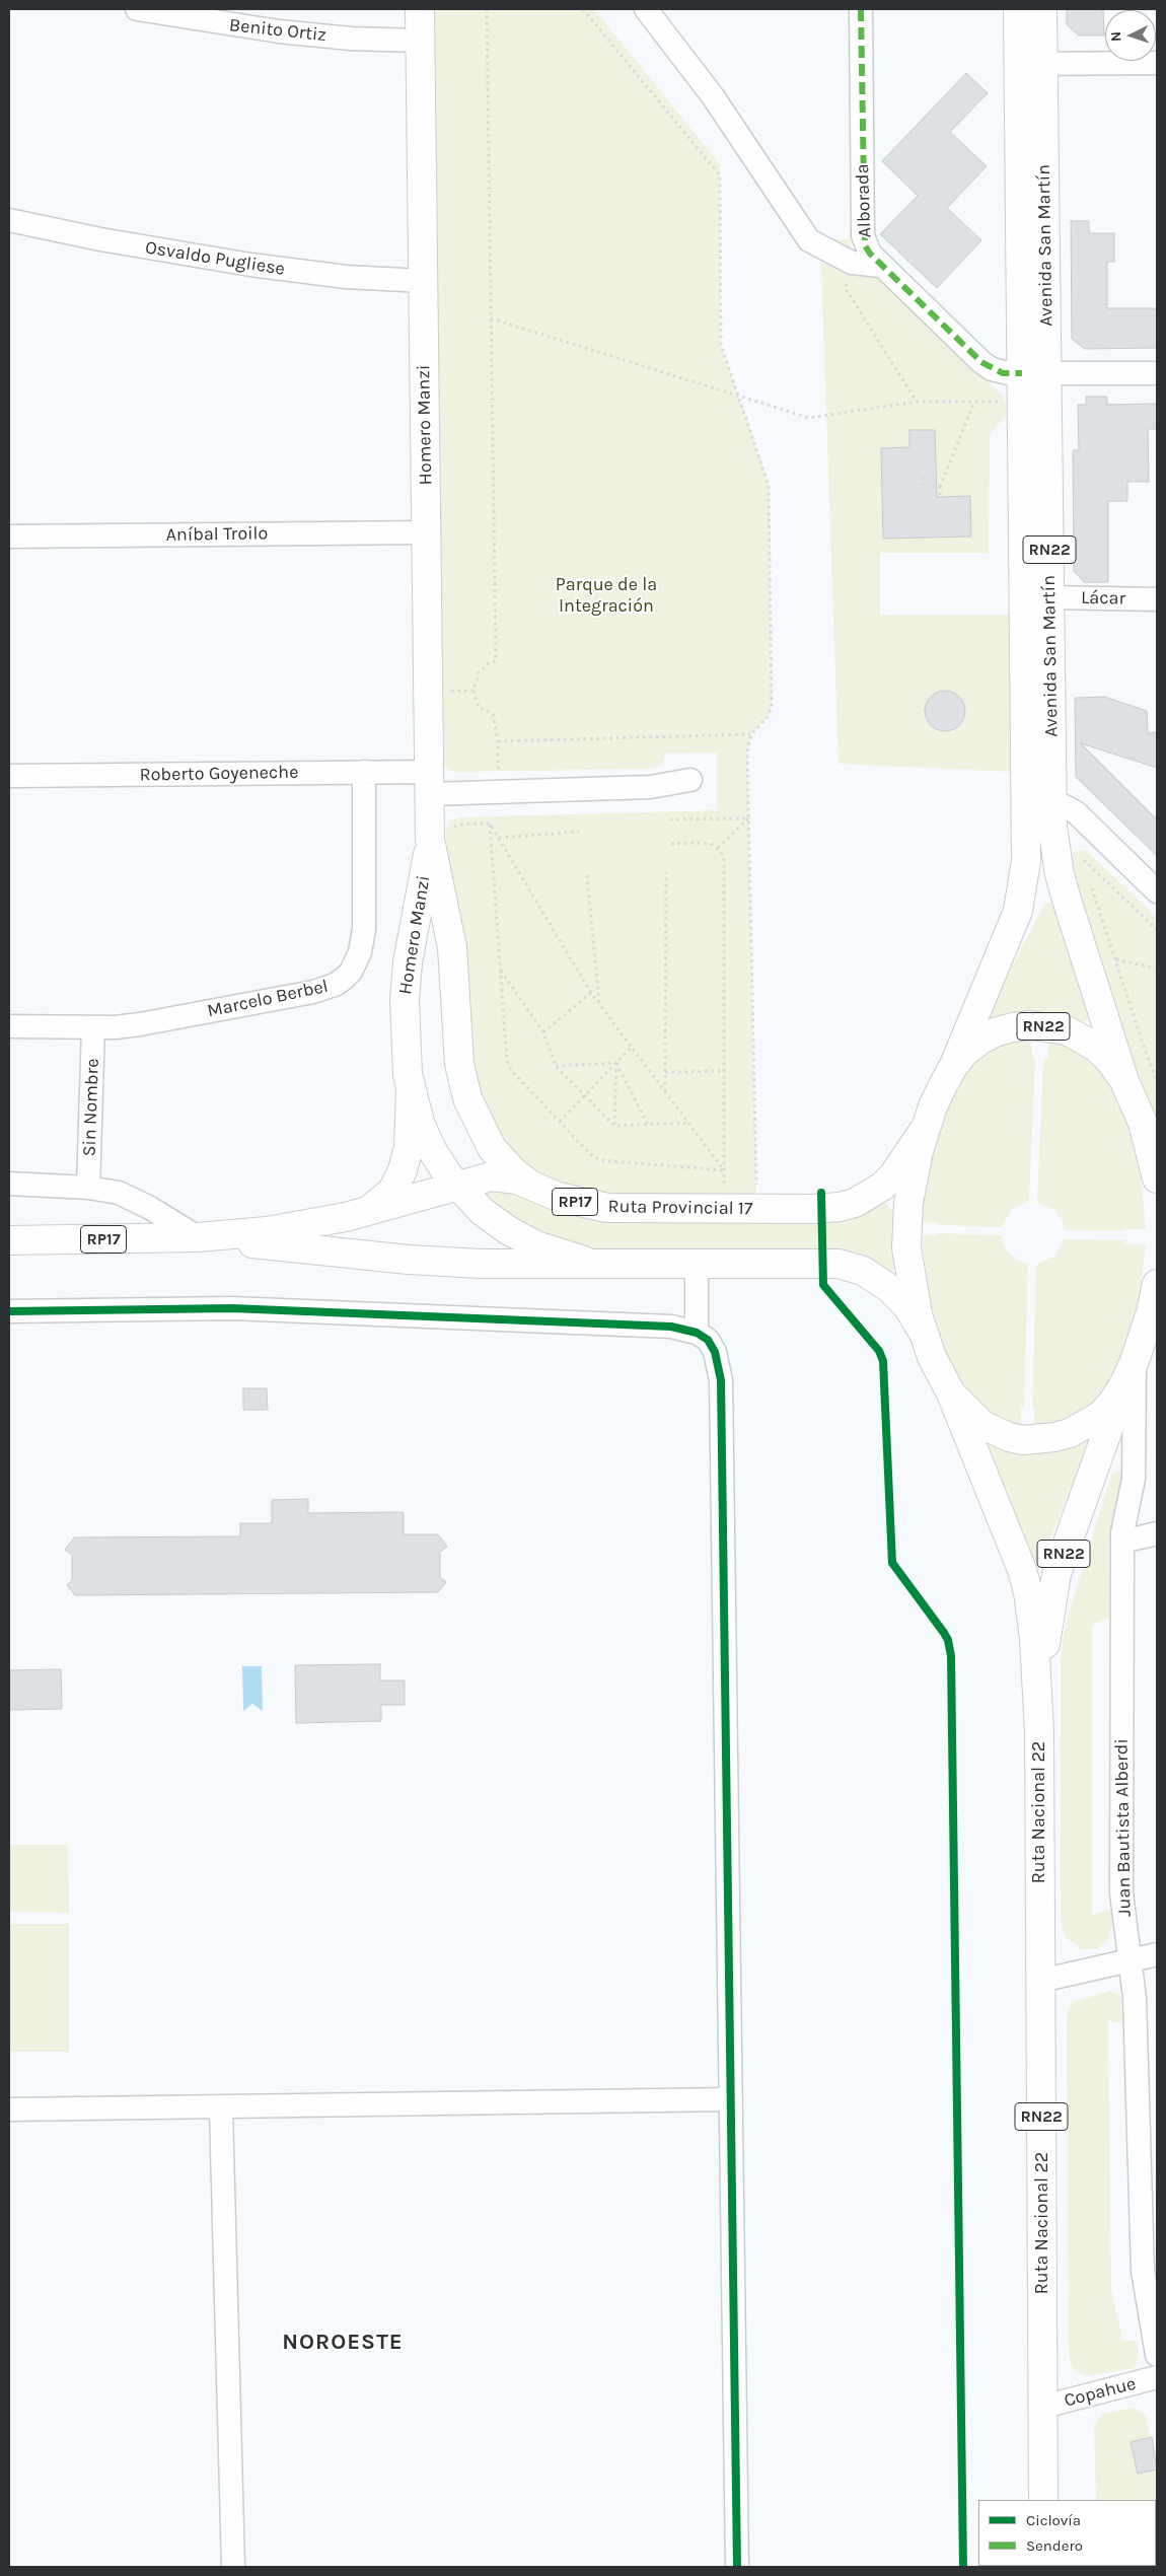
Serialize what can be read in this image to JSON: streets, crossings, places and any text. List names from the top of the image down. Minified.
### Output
{"streets":{"main road":["Avenida San Martín","Homero Manzi","RN22","RP17","Ruta Provincial 17","Ruta Nacional 22"],"street":["Benito Ortiz","Alborada","Osvaldo Pugliese","Aníbal Troilo","Lácar","Roberto Goyeneche","Marcelo Berbel","Sin Nombre","Juan Bautista Alberdi","Copahue"]},"crossings":[["Benito Ortiz","Homero Manzi"],["Alborada","Avenida San Martín"],["Avenida San Martín","RN22"],["Avenida San Martín","Lácar"],["Osvaldo Pugliese","Homero Manzi"],["Homero Manzi","Aníbal Troilo"],["Homero Manzi","Roberto Goyeneche"],["Homero Manzi","Ruta Provincial 17"],["RN22","Ruta Provincial 17"],["RN22","Ruta Nacional 22"],["RN22","Juan Bautista Alberdi"],["Roberto Goyeneche","Marcelo Berbel"],["Marcelo Berbel","Sin Nombre"],["Ruta Nacional 22","Juan Bautista Alberdi"],["Ruta Nacional 22","Copahue"]],"districts":["NOROESTE"],"parks":["Parque de la Integración"],"legend":["Ciclovía","Sendero"],"north":"left"}
